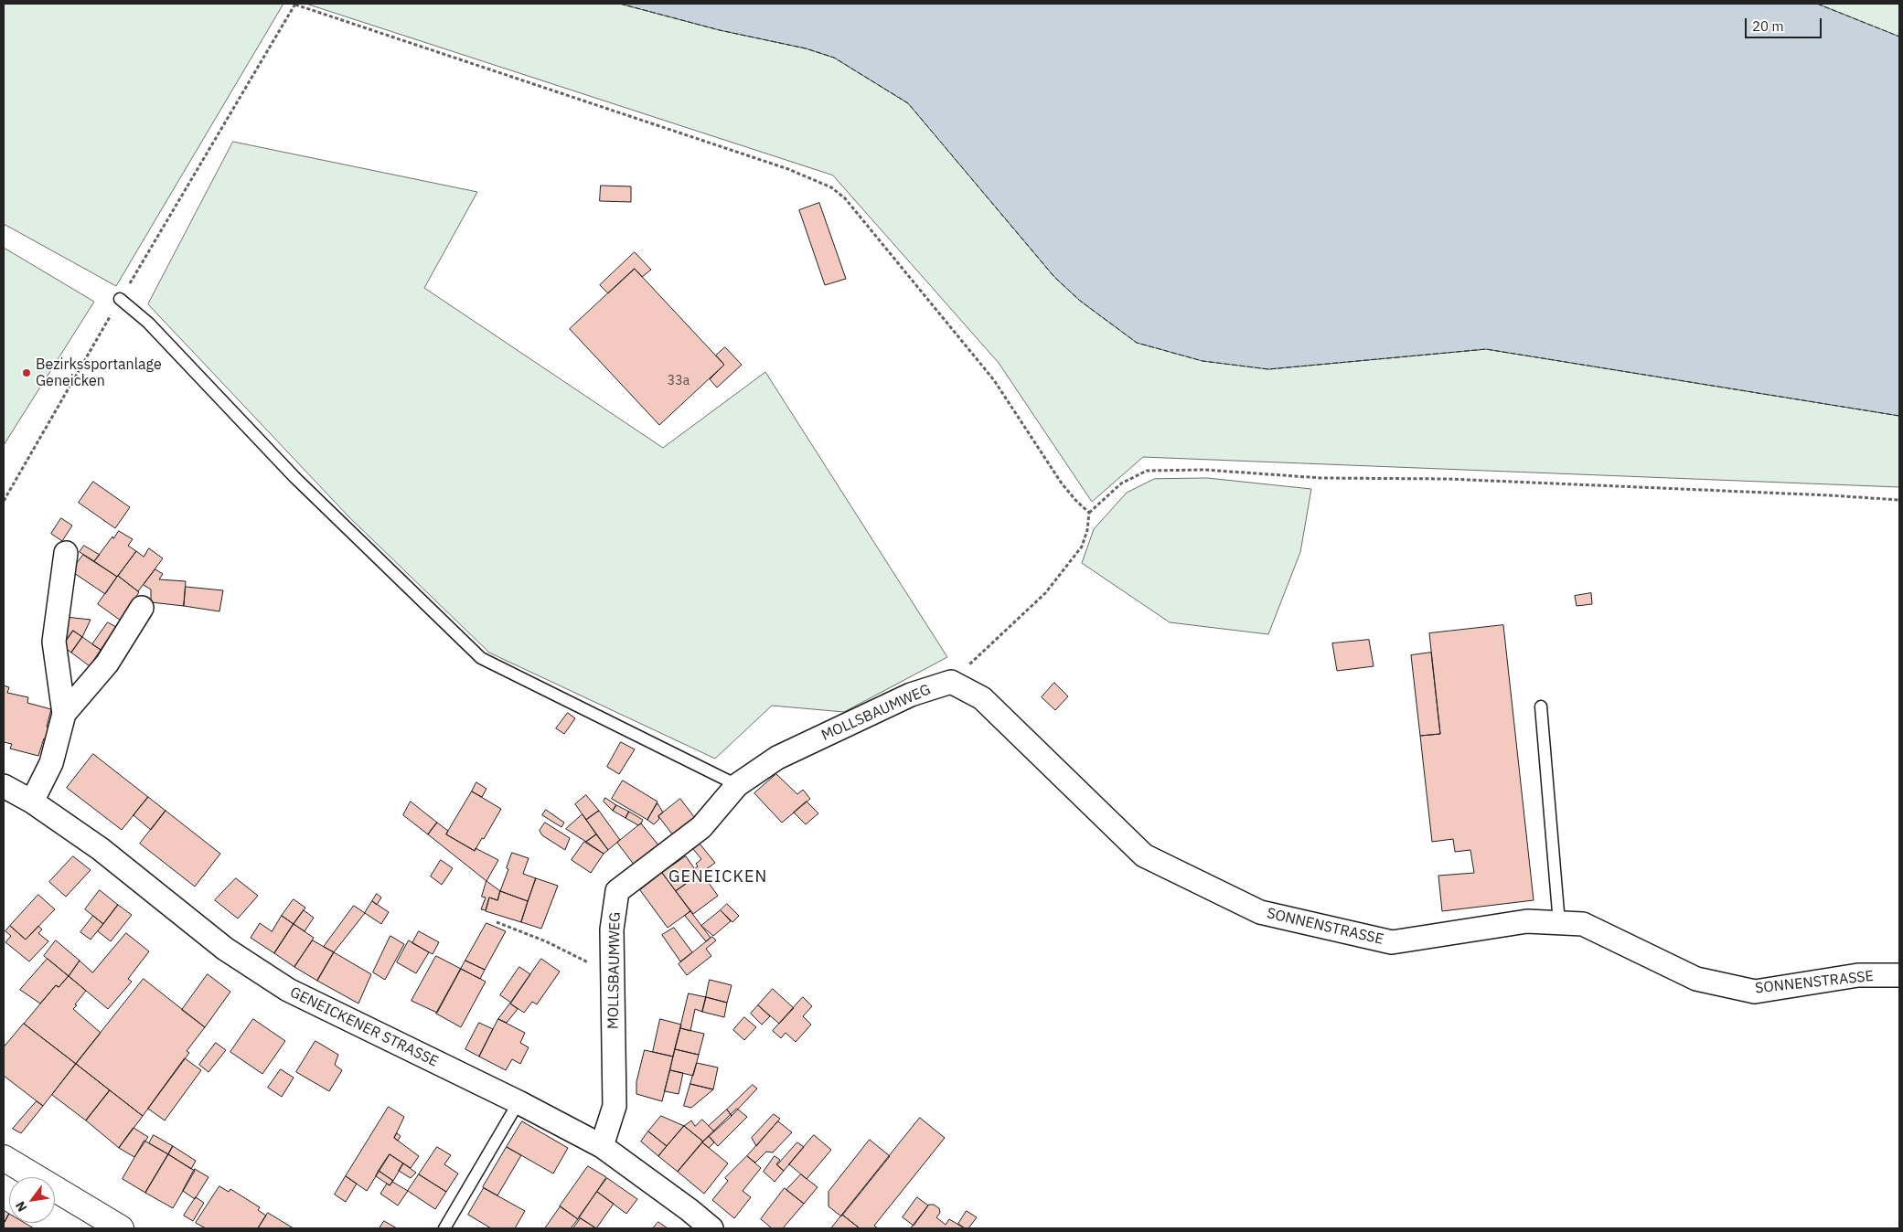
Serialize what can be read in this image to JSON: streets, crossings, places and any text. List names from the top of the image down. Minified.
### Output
{"streets":{"street":["MOLLSBAUMWEG","SONNENSTRASSE","GENEICKENER STRASSE"]},"crossings":[["MOLLSBAUMWEG","SONNENSTRASSE"],["MOLLSBAUMWEG","GENEICKENER STRASSE"]],"districts":["GENEICKEN"],"places":["Bezirkssportanlage Geneicken"],"house_numbers":["33a"],"scale_bar":"20 m","north":"bottom left"}
